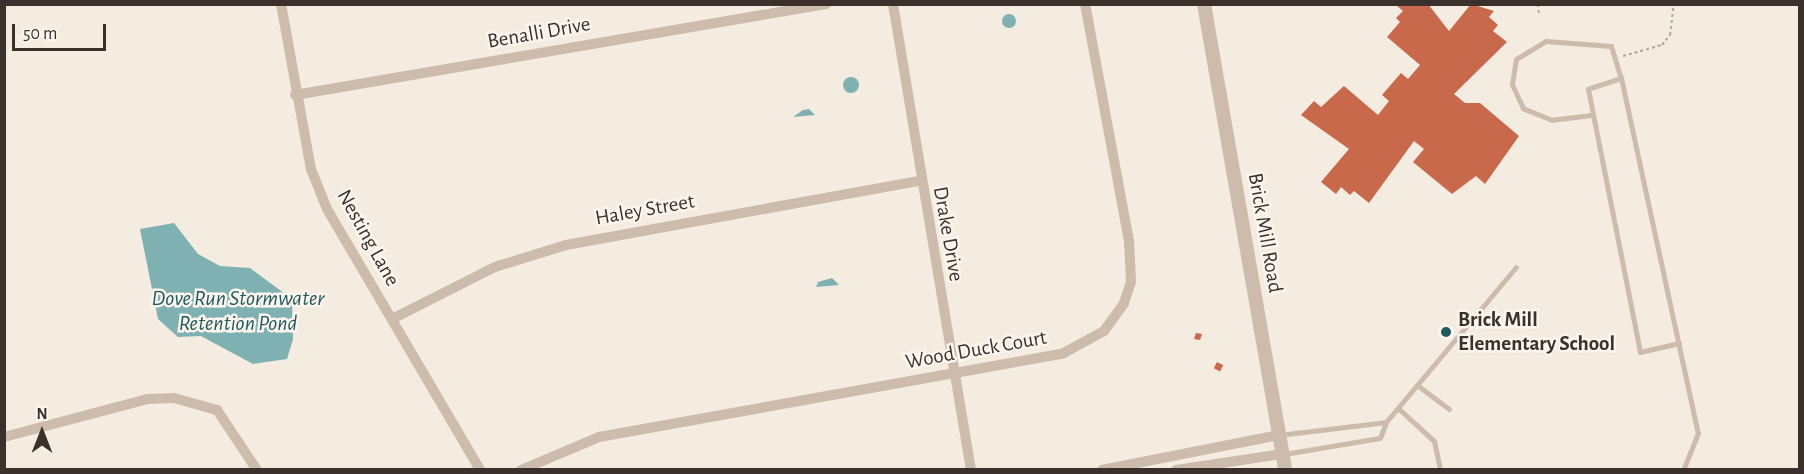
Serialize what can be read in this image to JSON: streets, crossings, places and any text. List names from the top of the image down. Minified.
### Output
{"streets":{"street":["Benalli Drive","Haley Street","Brick Mill Road","Drake Drive","Nesting Lane","Wood Duck Court"]},"crossings":[["Benalli Drive","Nesting Lane"],["Haley Street","Drake Drive"],["Haley Street","Nesting Lane"],["Drake Drive","Wood Duck Court"]],"water":["Dove Run Stormwater Retention Pond"],"places":["Brick Mill Elementary School"],"scale_bar":"50 m","north":"top"}
